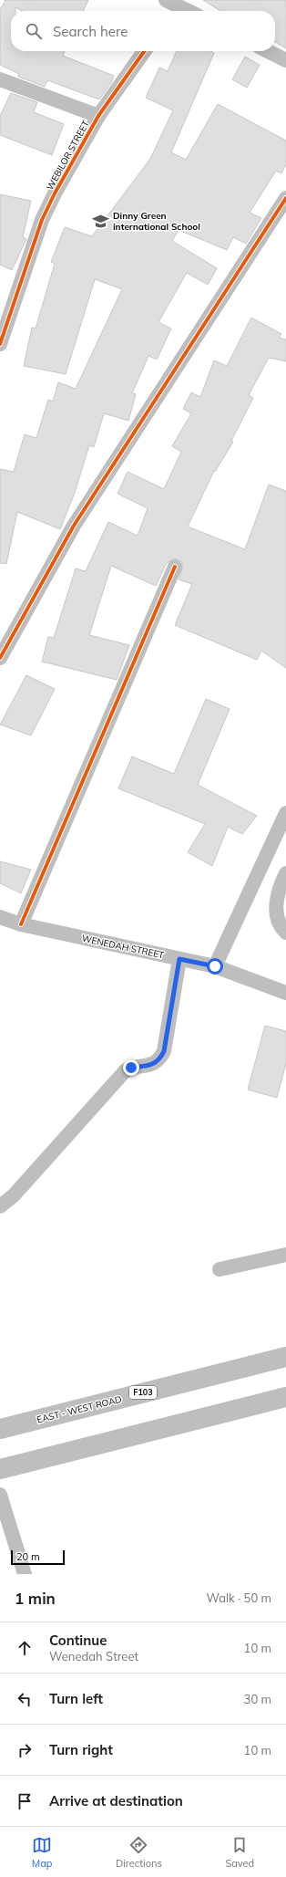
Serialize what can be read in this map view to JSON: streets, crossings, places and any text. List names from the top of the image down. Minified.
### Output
{"streets":{"main road":["F103","EAST - WEST ROAD"],"street":["WEBILOR STREET","WENEDAH STREET"]},"places":{"school or university":["Dinny Green international School"]},"scale_bar":"20 m","page":{"search":"Search here","scale":"20 m","heading":["1 min","Walk · 50 m"],"list":[["Continue","Wenedah Street","10 m"],["Turn left","30 m"],["Turn right","10 m"],"Arrive at destination"],"nav":["Map","Directions","Saved"]}}
